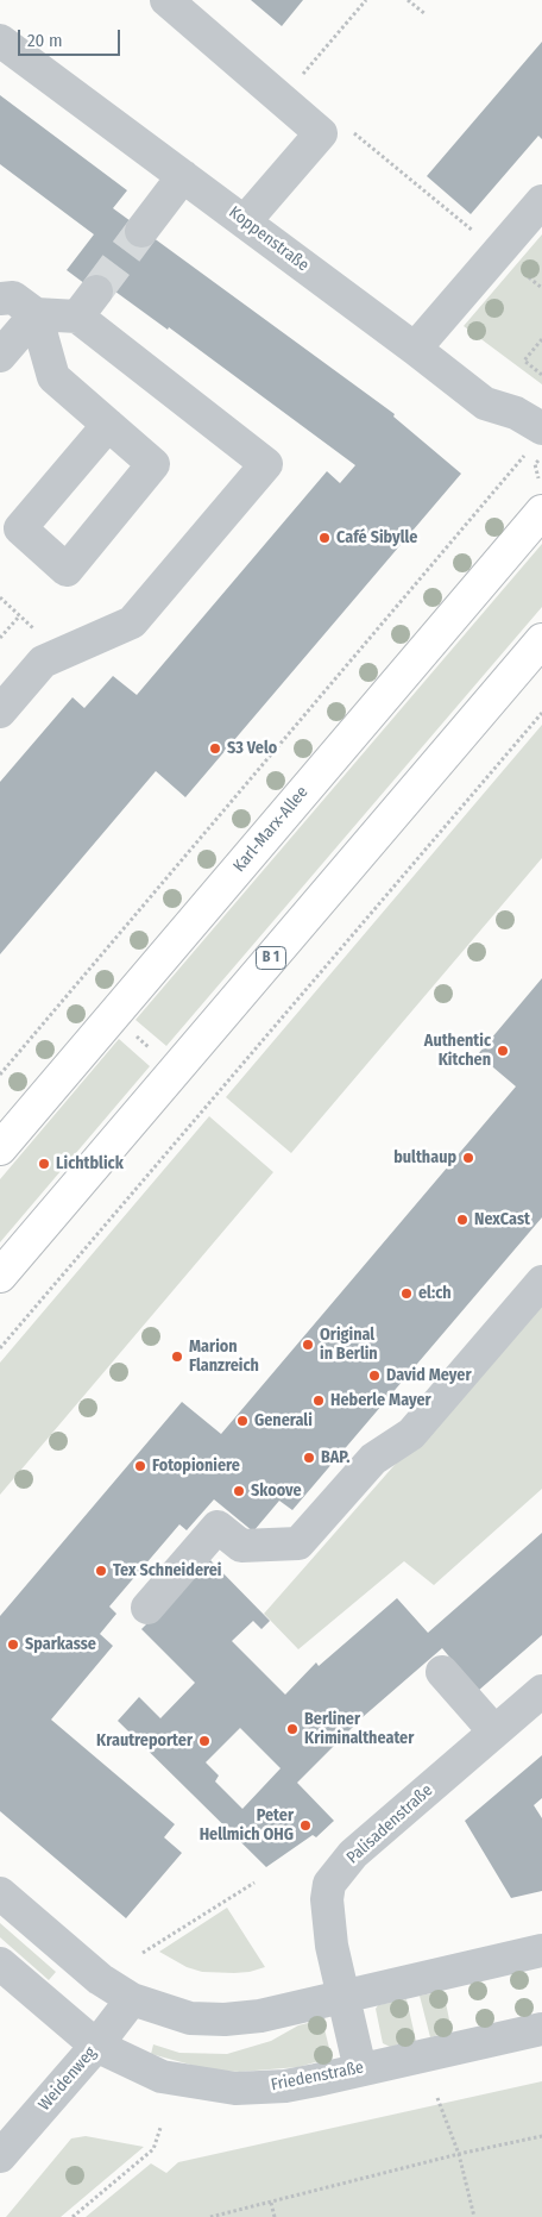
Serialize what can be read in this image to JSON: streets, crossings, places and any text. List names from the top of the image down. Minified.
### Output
{"streets":{"main road":["Karl-Marx-Allee","B 1"],"street":["Koppenstraße","Palisadenstraße","Friedenstraße","Weidenweg"]},"crossings":[["Palisadenstraße","Friedenstraße"],["Friedenstraße","Weidenweg"]],"places":["Café Sibylle","S3 Velo","Authentic Kitchen","bulthaup","Lichtblick","NexCast","el:ch","Original in Berlin","Marion Flanzreich","David Meyer","Heberle Mayer","Generali","BAP.","Fotopioniere","Skoove","Tex Schneiderei","Sparkasse","Berliner Kriminaltheater","Krautreporter","Peter Hellmich OHG"],"scale_bar":"20 m"}
